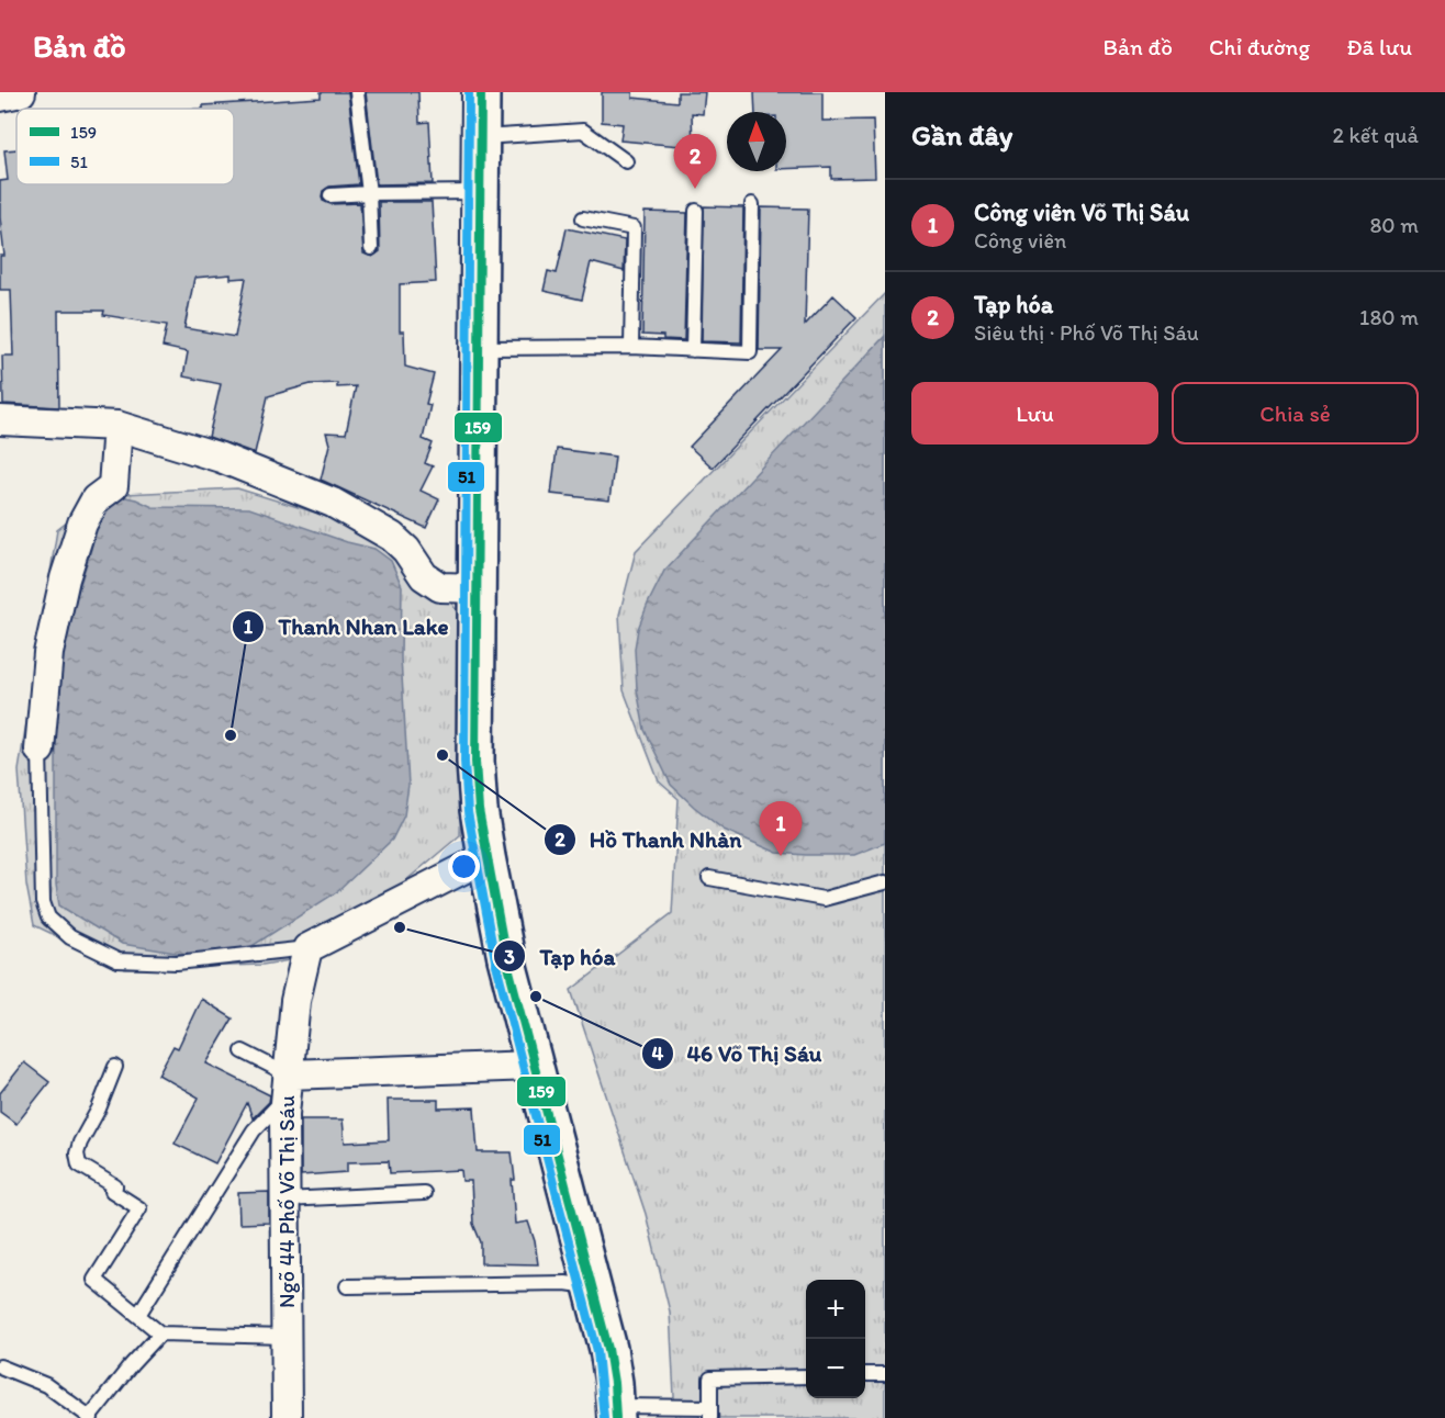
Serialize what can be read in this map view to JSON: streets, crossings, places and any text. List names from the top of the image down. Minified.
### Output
{"streets":{"street":["Ngõ 44 Phố Võ Thị Sáu"]},"places":["Thanh Nhan Lake","Hồ Thanh Nhàn","Tạp hóa","46 Võ Thị Sáu"],"lines":["transit line 159","transit line 51"],"legend":["159","51"],"north":"top","page":{"header":"Bản đồ","nav":["Bản đồ","Chỉ đường","Đã lưu"],"heading":["Gần đây","2 kết quả"],"pins":["2","1"],"list":[{"mark":"1","name":"Công viên Võ Thị Sáu","note":"Công viên","value":"80 m"},{"mark":"2","name":"Tạp hóa","note":"Siêu thị · Phố Võ Thị Sáu","value":"180 m"}],"buttons":["Lưu","Chia sẻ"],"map_buttons":["+","−"]}}
